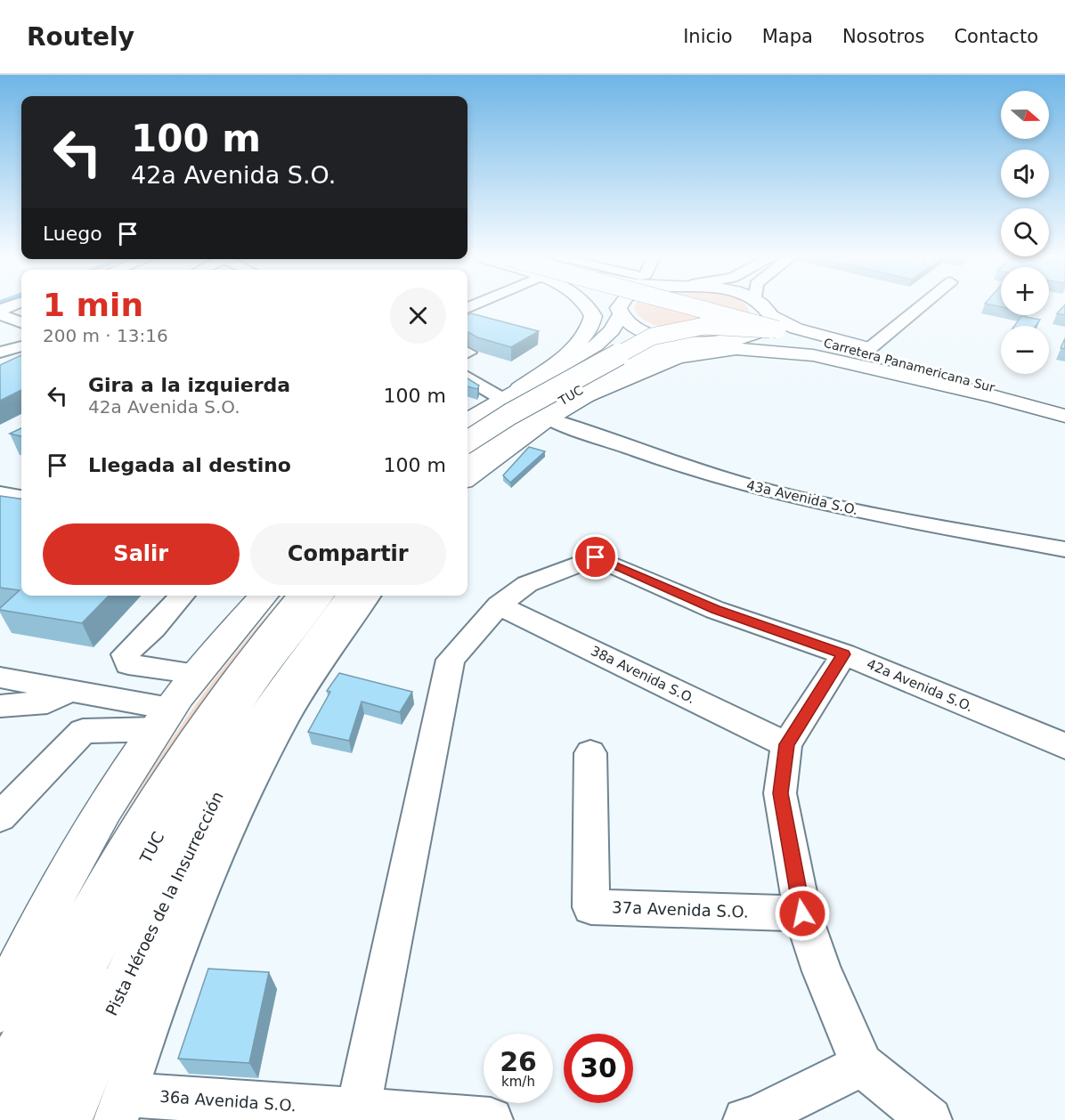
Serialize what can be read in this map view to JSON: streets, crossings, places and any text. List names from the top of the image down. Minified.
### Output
{"streets":{"main road":["Carretera Panamericana Sur","Pista Héroes de la Insurrección"],"street":["TUC","43a Avenida S.O.","38a Avenida S.O.","42a Avenida S.O.","37a Avenida S.O.","36a Avenida S.O."]},"crossings":[["38a Avenida S.O.","42a Avenida S.O."],["Pista Héroes de la Insurrección","36a Avenida S.O."]],"north":"right","page":{"header":"Routely","nav":["Inicio","Mapa","Nosotros","Contacto"],"map_buttons":["+","−"],"turn":["100 m","42a Avenida S.O."],"then":"Luego","heading":["1 min","200 m · 13:16"],"list":[{"name":"Gira a la izquierda","note":"42a Avenida S.O.","value":"100 m"},{"name":"Llegada al destino","value":"100 m"}],"buttons":["Salir","Compartir"],"speed":"26 km/h","limit":"30"}}
